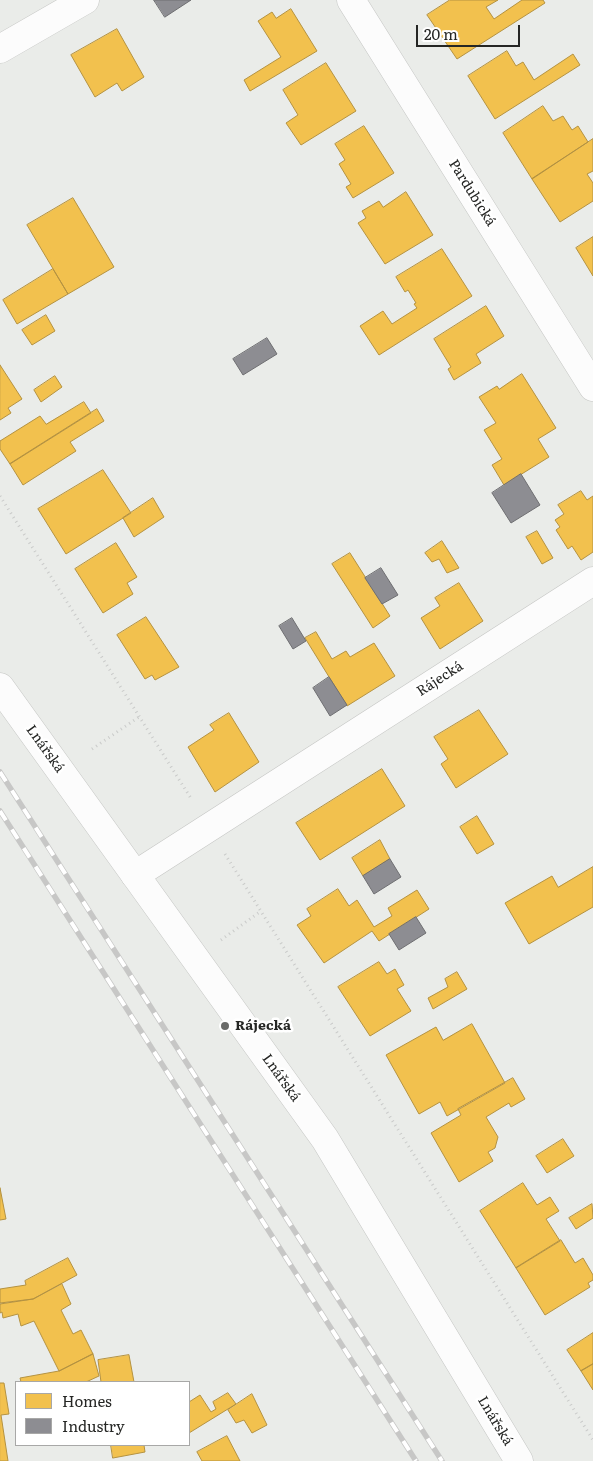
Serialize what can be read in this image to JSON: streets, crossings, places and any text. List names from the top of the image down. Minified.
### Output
{"streets":{"street":["Pardubická","Rájecká","Lnářská"]},"crossings":[["Rájecká","Lnářská"]],"places":["Rájecká"],"legend":["Homes","Industry"],"scale_bar":"20 m"}
